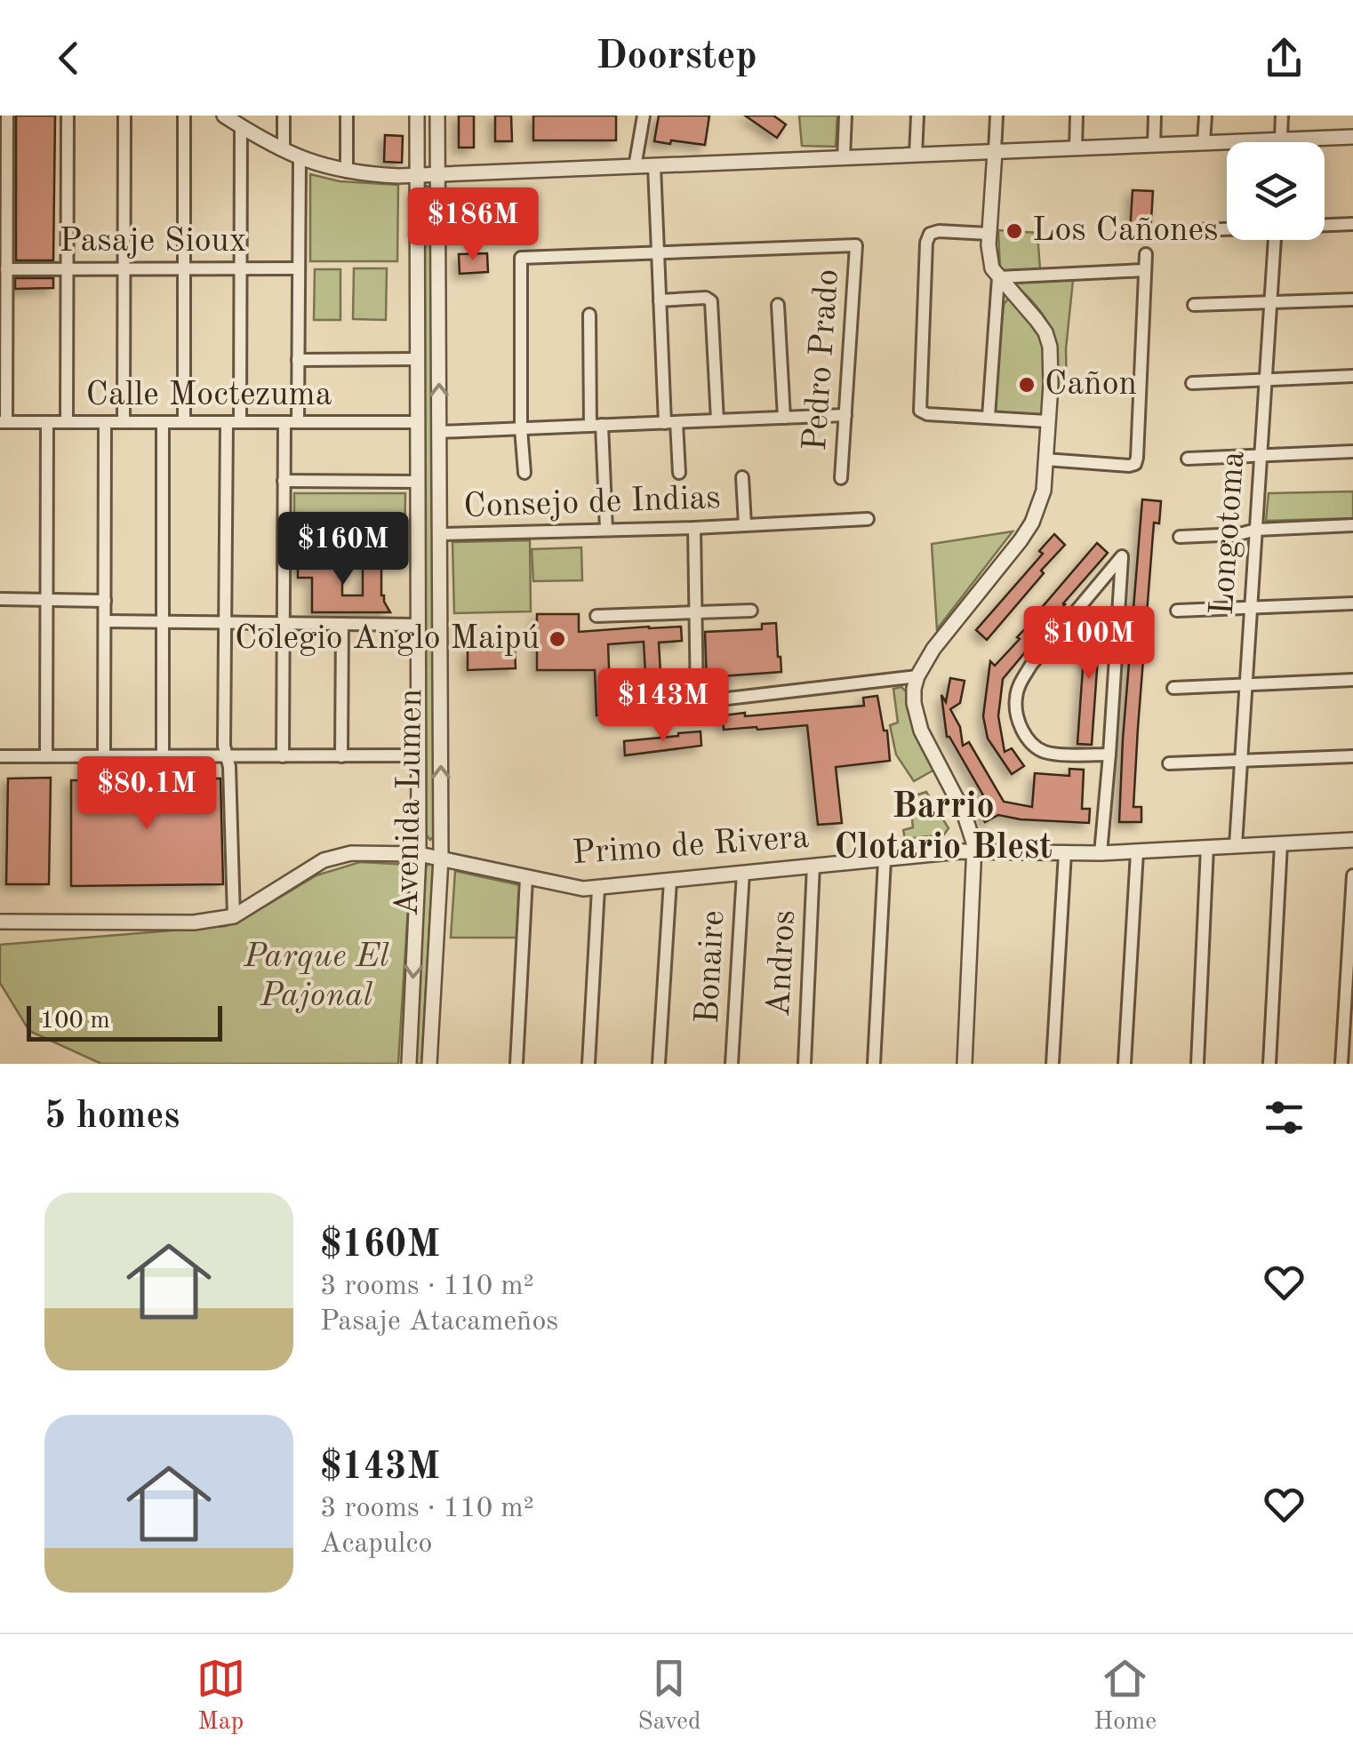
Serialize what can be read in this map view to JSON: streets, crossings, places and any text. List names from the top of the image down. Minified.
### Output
{"streets":{"street":["Pasaje Sioux","Pedro Prado","Calle Moctezuma","Consejo de Indias","Longotoma","Avenida Lumen","Primo de Rivera","Andros","Bonaire"]},"crossings":[["Calle Moctezuma","Avenida Lumen"],["Consejo de Indias","Avenida Lumen"],["Longotoma","Primo de Rivera"],["Avenida Lumen","Primo de Rivera"],["Primo de Rivera","Andros"],["Primo de Rivera","Bonaire"]],"districts":["Barrio Clotario Blest"],"parks":["Parque El Pajonal"],"places":["Los Cañones","Cañon","Colegio Anglo Maipú"],"scale_bar":"100 m","page":{"header":"Doorstep","price":["$186M","$160M","$100M","$143M","$80.1M"],"scale":"100 m","heading":"5 homes","list":[{"name":"$160M","note":"3 rooms · 110 m² · Pasaje Atacameños"},{"name":"$143M","note":"3 rooms · 110 m² · Acapulco"}],"tabs":["Map","Saved","Home"]}}
